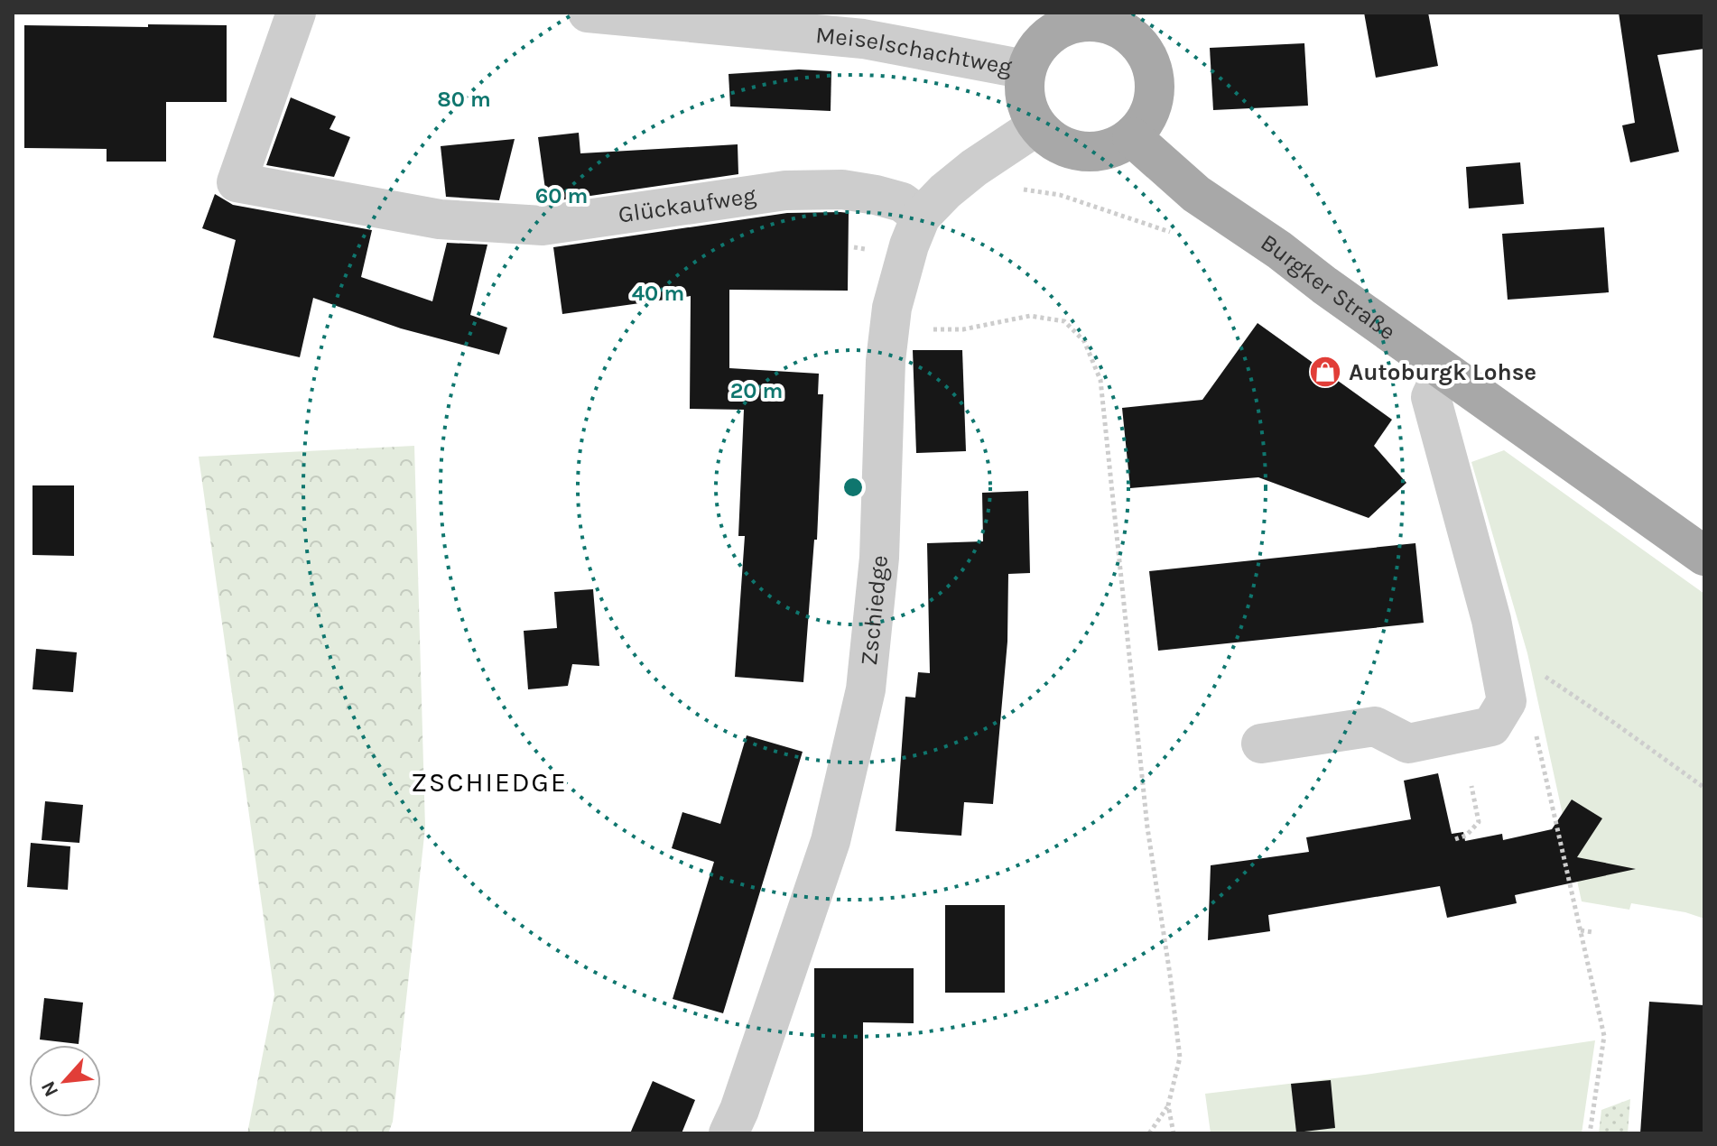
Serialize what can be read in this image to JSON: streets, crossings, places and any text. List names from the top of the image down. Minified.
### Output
{"streets":{"main road":["Burgker Straße"],"street":["Meiselschachtweg","Glückaufweg","Zschiedge"]},"crossings":[["Meiselschachtweg","Burgker Straße"],["Meiselschachtweg","Zschiedge"],["Glückaufweg","Zschiedge"],["Burgker Straße","Zschiedge"]],"districts":["ZSCHIEDGE"],"places":{"shop":["Autoburgk Lohse"]},"north":"bottom left","rings":["80 m","60 m","40 m","20 m"]}
